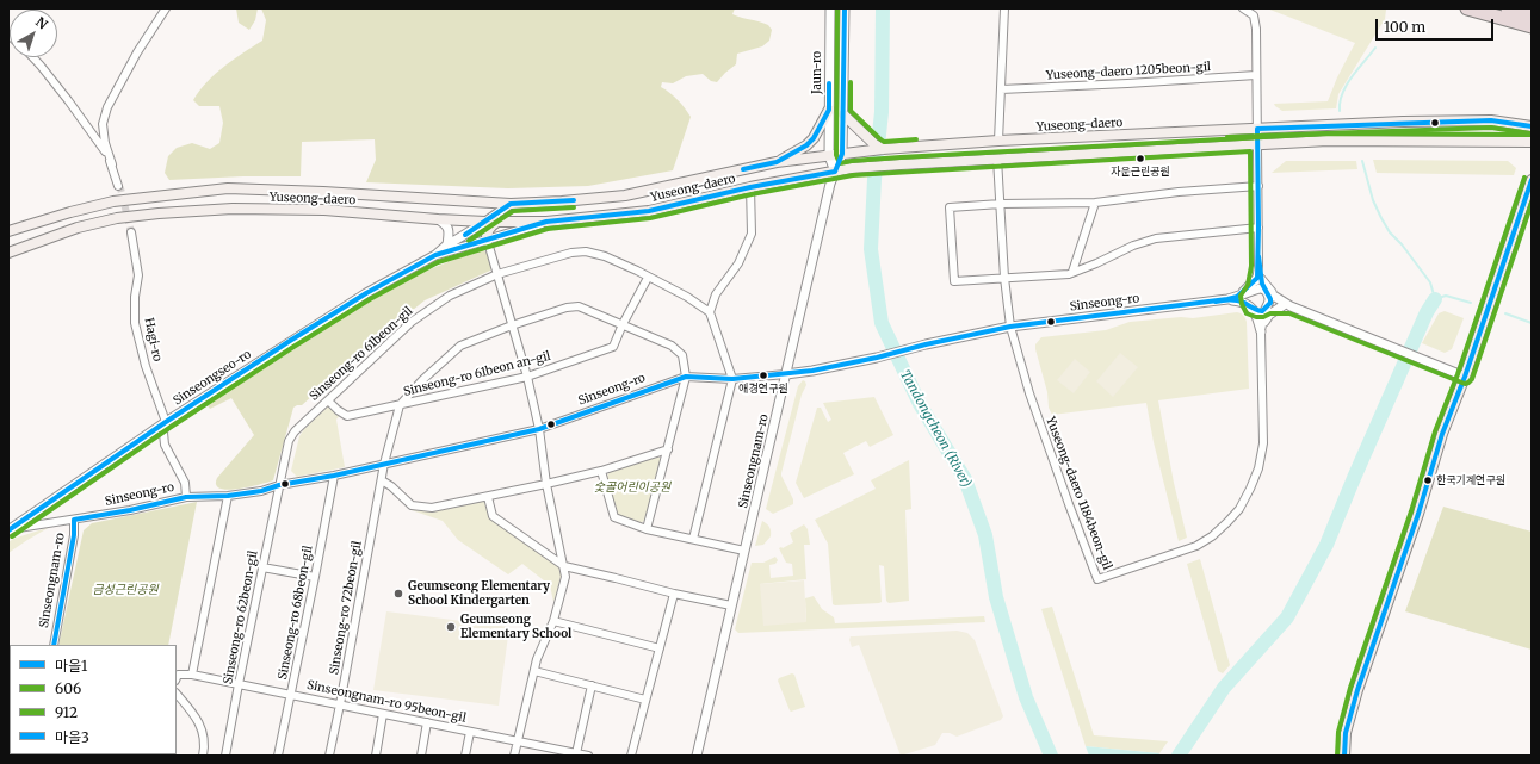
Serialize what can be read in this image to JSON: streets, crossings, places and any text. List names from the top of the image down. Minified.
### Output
{"streets":{"main road":["Yuseong-daero"],"street":["Yuseong-daero 1205beon-gil","Jaun-ro","Sinseong-ro","Hagi-ro","Sinseong-ro 61beon-gil","Sinseong-ro 61beon an-gil","Sinseongseo-ro","Sinseongnam-ro","Yuseong-daero 1184beon-gil","Sinseong-ro 72beon-gil","Sinseong-ro 68beon-gil","Sinseong-ro 62beon-gil","Sinseongnam-ro 95beon-gil"]},"crossings":[["Jaun-ro","Yuseong-daero"],["Jaun-ro","Sinseongnam-ro"],["Yuseong-daero","Sinseongnam-ro"],["Yuseong-daero","Yuseong-daero 1184beon-gil"],["Sinseong-ro","Sinseong-ro 61beon-gil"],["Sinseong-ro","Sinseongseo-ro"],["Sinseong-ro","Sinseongnam-ro"],["Sinseong-ro","Yuseong-daero 1184beon-gil"],["Sinseong-ro","Sinseong-ro 72beon-gil"],["Sinseong-ro","Sinseong-ro 68beon-gil"],["Sinseong-ro","Sinseong-ro 62beon-gil"],["Hagi-ro","Sinseongseo-ro"],["Sinseong-ro 61beon-gil","Sinseong-ro 61beon an-gil"],["Sinseong-ro 61beon-gil","Sinseong-ro 62beon-gil"],["Sinseong-ro 61beon an-gil","Sinseong-ro 72beon-gil"],["Sinseong-ro 72beon-gil","Sinseongnam-ro 95beon-gil"],["Sinseong-ro 68beon-gil","Sinseongnam-ro 95beon-gil"],["Sinseong-ro 62beon-gil","Sinseongnam-ro 95beon-gil"]],"water":["Tandongcheon (River)"],"parks":["숯골어린이공원","금성근린공원"],"places":["자운근린공원","애경연구원","한국기계연구원","Geumseong Elementary School Kindergarten","Geumseong Elementary School"],"lines":["transit line 912","transit line 마을3","transit line 마을1","transit line 606"],"legend":["마을1","606","912","마을3"],"scale_bar":"100 m","north":"top right"}
